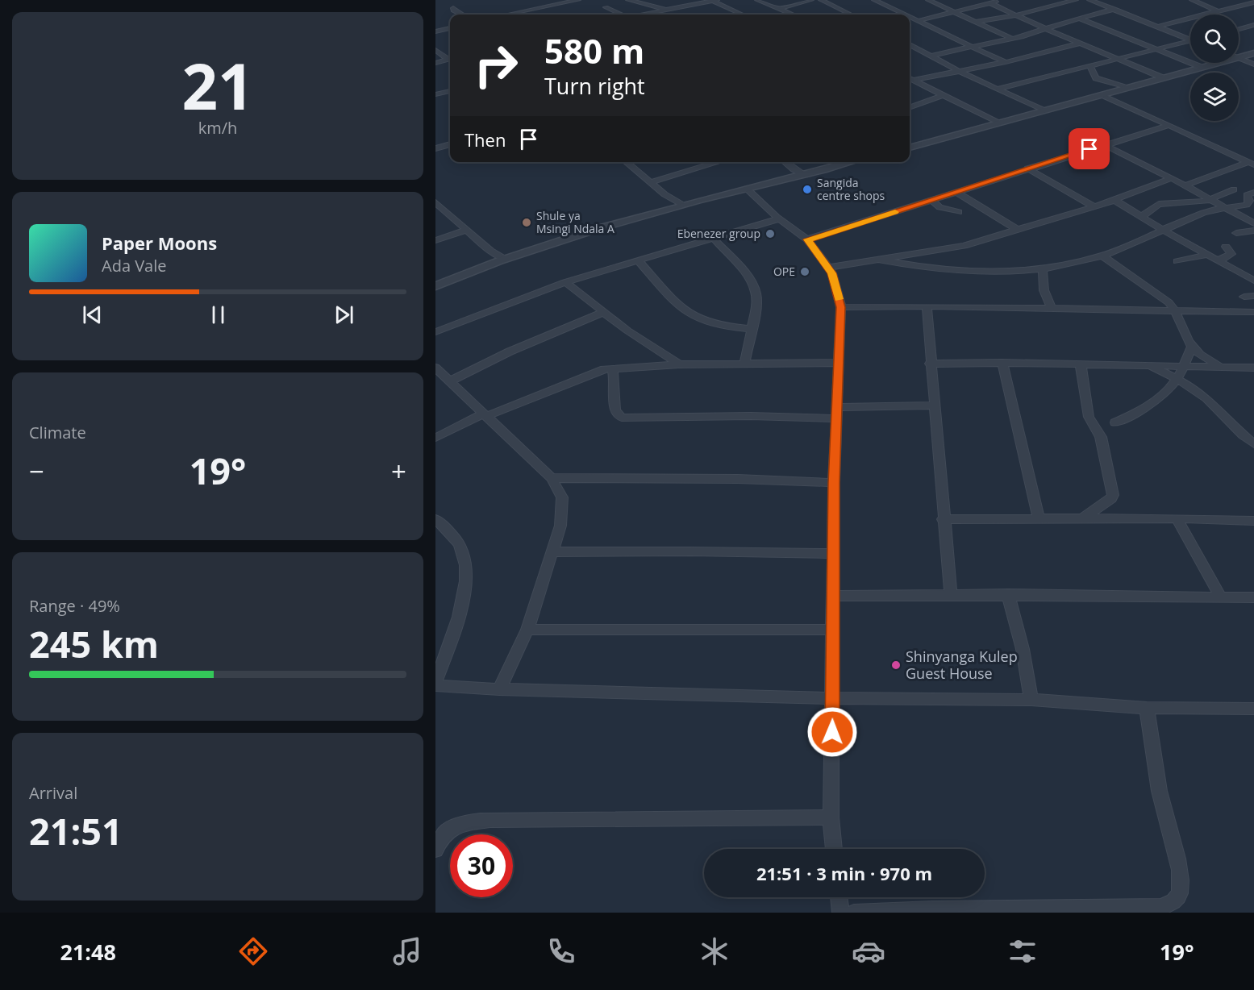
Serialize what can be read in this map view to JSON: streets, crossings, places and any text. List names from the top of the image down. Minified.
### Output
{"places":["Sangida centre shops","Shule ya Msingi Ndala A","Ebenezer group","OPE","Shinyanga Kulep Guest House"],"page":{"tile":[["21","km/h"],"Climate",["Range · 49%","245 km"],["Arrival","21:51"]],"turn":["580 m","Turn right"],"then":"Then","song":["Paper Moons","Ada Vale"],"heat":["−","19°","+"],"limit":"30","trip":"21:51 · 3 min · 970 m","tabs":["21:48","19°"]}}
